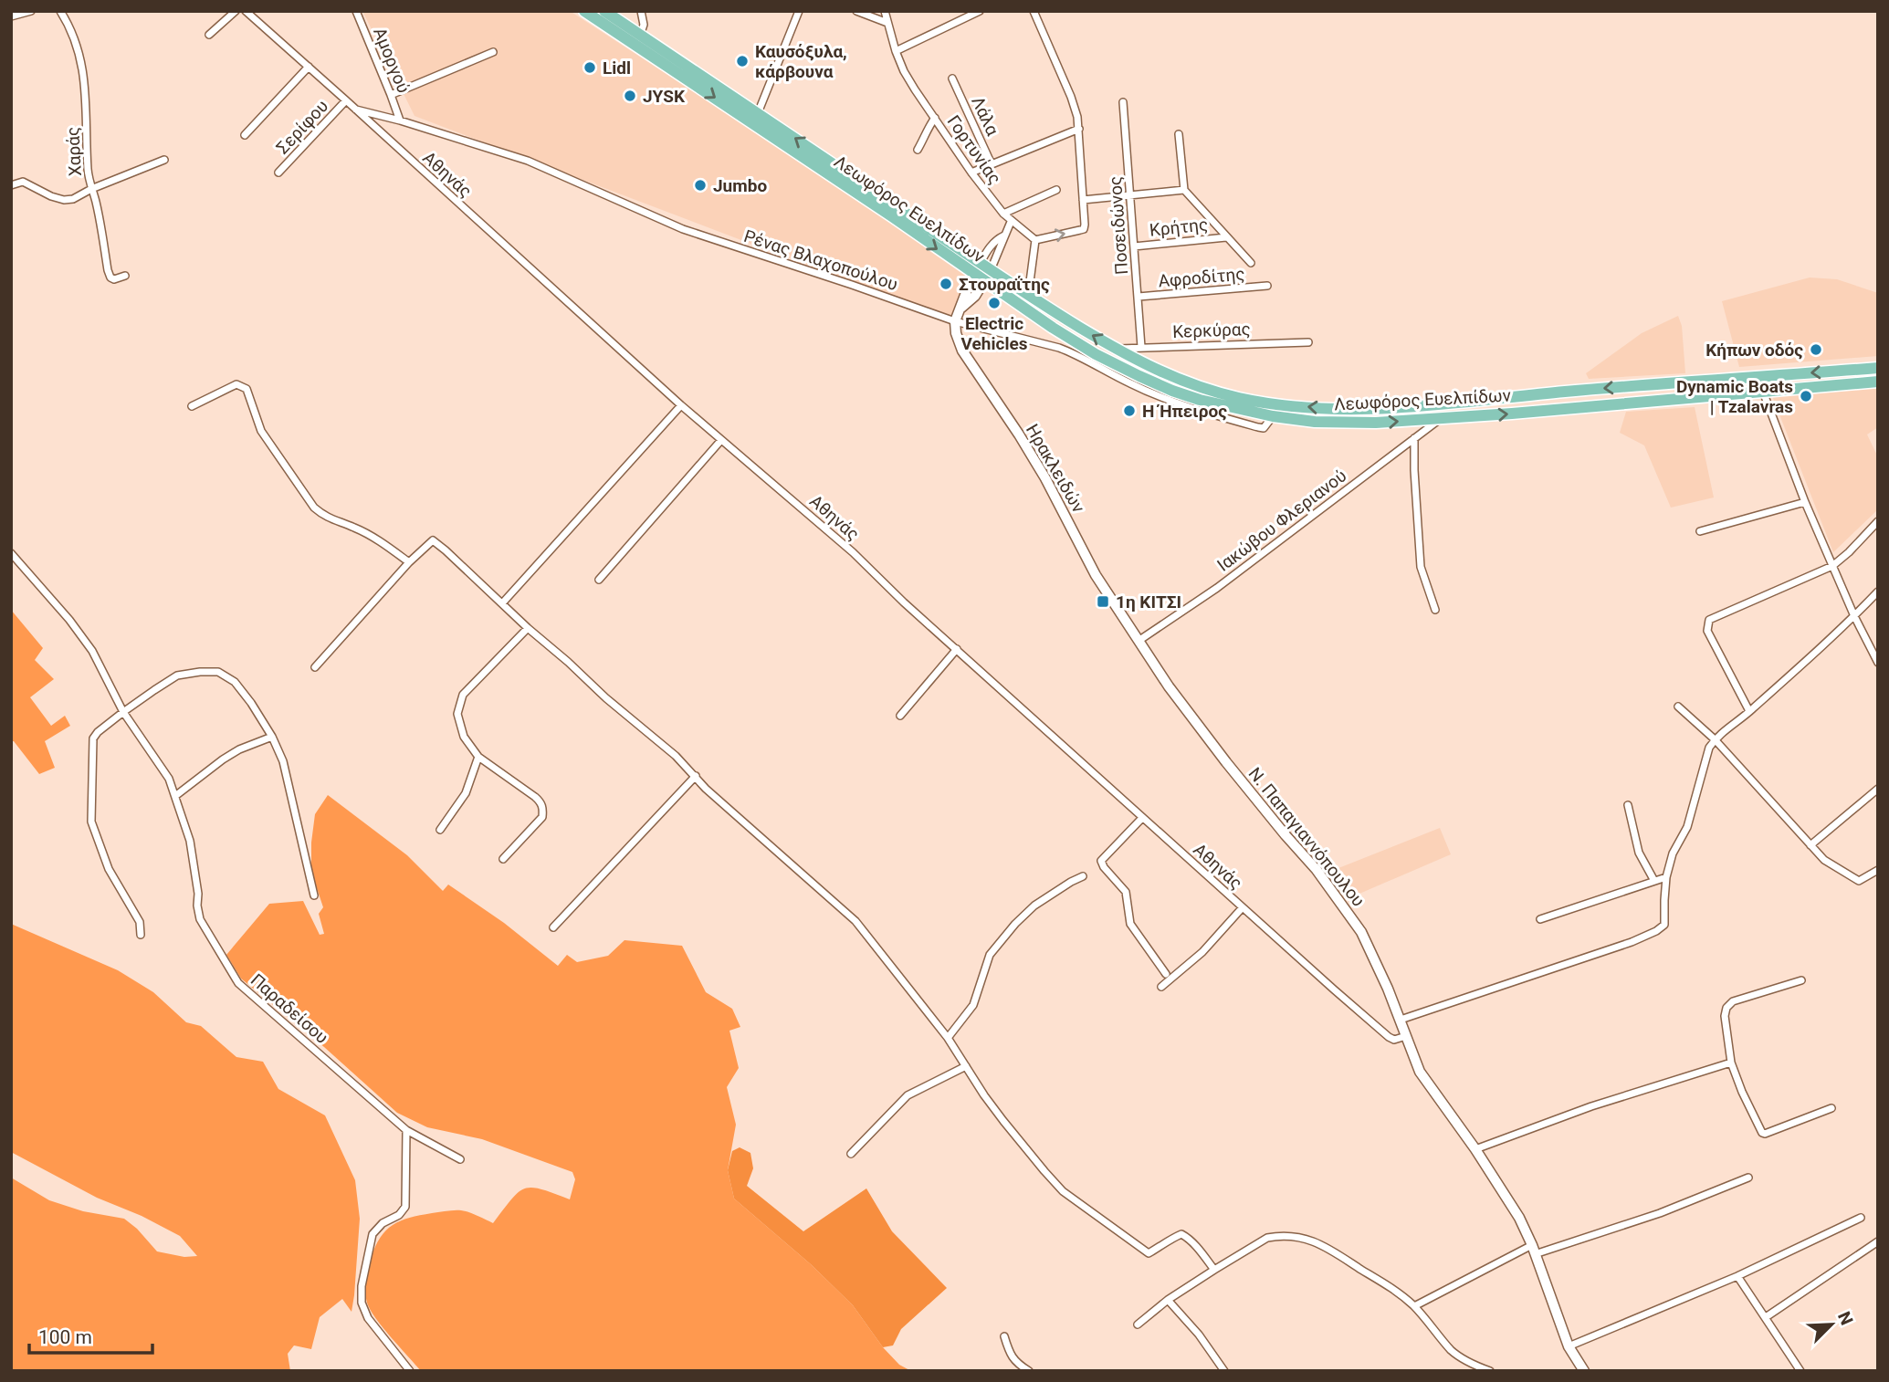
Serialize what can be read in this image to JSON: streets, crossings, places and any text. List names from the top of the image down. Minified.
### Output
{"streets":{"main road":["Λεωφόρος Ευελπίδων"],"street":["Αμοργού","Λάλα","Σερίφου","Γορτυνίας","Χαράς","Αθηνάς","Ποσειδώνος","Κρήτης","Ρένας Βλαχοπούλου","Αφροδίτης","Κερκύρας","Ηρακλειδών","Ιακώβου Φλεριανού","Ν. Παπαγιαννόπουλου","Παραδείσου"]},"crossings":[["Αμοργού","Ρένας Βλαχοπούλου"],["Σερίφου","Αθηνάς"],["Αθηνάς","Ρένας Βλαχοπούλου"],["Αθηνάς","Ν. Παπαγιαννόπουλου"],["Λεωφόρος Ευελπίδων","Ρένας Βλαχοπούλου"],["Λεωφόρος Ευελπίδων","Κερκύρας"],["Λεωφόρος Ευελπίδων","Ιακώβου Φλεριανού"],["Ποσειδώνος","Κρήτης"],["Ποσειδώνος","Αφροδίτης"],["Ποσειδώνος","Κερκύρας"],["Ρένας Βλαχοπούλου","Ηρακλειδών"],["Ηρακλειδών","Ιακώβου Φλεριανού"],["Ηρακλειδών","Ν. Παπαγιαννόπουλου"],["Ιακώβου Φλεριανού","Ν. Παπαγιαννόπουλου"]],"places":{"other":["Καυσόξυλα, κάρβουνα","Lidl","JYSK","Jumbo","Στουραΐτης","Electric Vehicles","Κήπων οδός","Dynamic Boats | Tzalavras","Η Ήπειρος"],"transit":["1η ΚΙΤΣΙ"]},"scale_bar":"100 m","north":"top right"}
